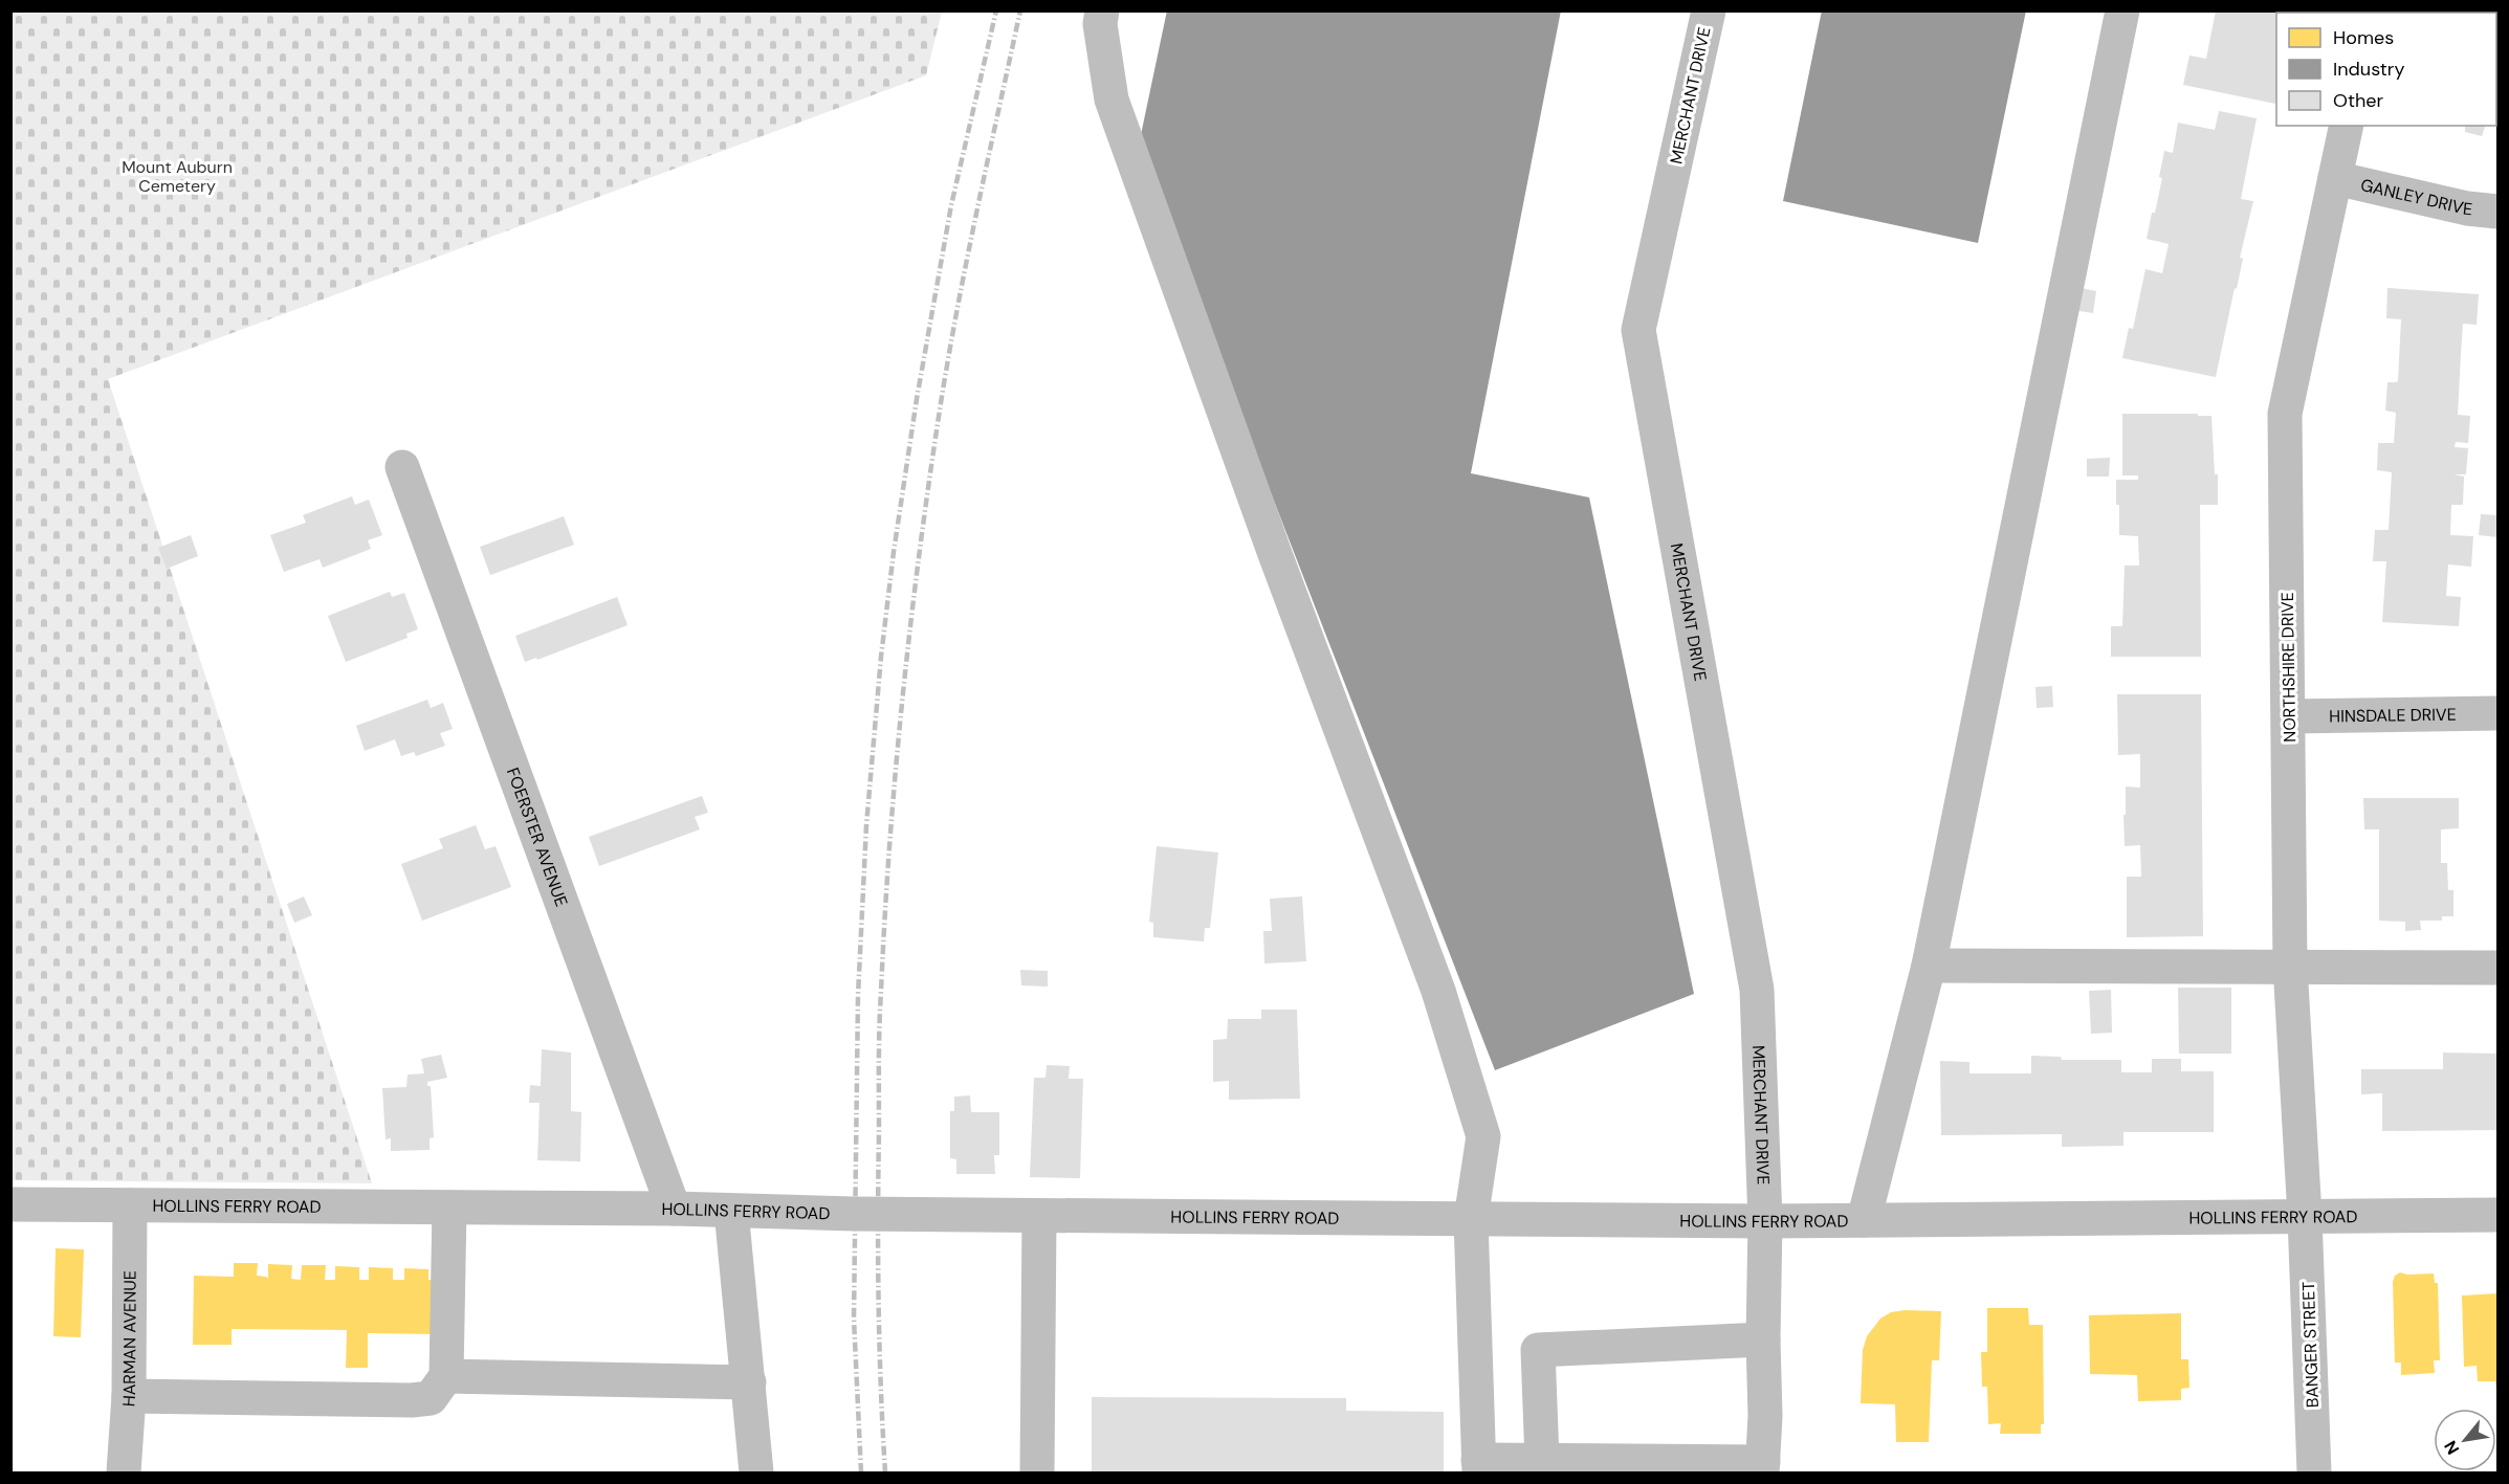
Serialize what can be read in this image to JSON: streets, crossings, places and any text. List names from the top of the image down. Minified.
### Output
{"streets":{"street":["MERCHANT DRIVE","GANLEY DRIVE","NORTHSHIRE DRIVE","HINSDALE DRIVE","FOERSTER AVENUE","HOLLINS FERRY ROAD","HARMAN AVENUE","BANGER STREET"]},"crossings":[["MERCHANT DRIVE","HOLLINS FERRY ROAD"],["GANLEY DRIVE","NORTHSHIRE DRIVE"],["NORTHSHIRE DRIVE","HINSDALE DRIVE"],["NORTHSHIRE DRIVE","HOLLINS FERRY ROAD"],["NORTHSHIRE DRIVE","BANGER STREET"],["FOERSTER AVENUE","HOLLINS FERRY ROAD"],["HOLLINS FERRY ROAD","HARMAN AVENUE"],["HOLLINS FERRY ROAD","BANGER STREET"]],"parks":["Mount Auburn Cemetery"],"legend":["Homes","Industry","Other"],"north":"bottom left"}
